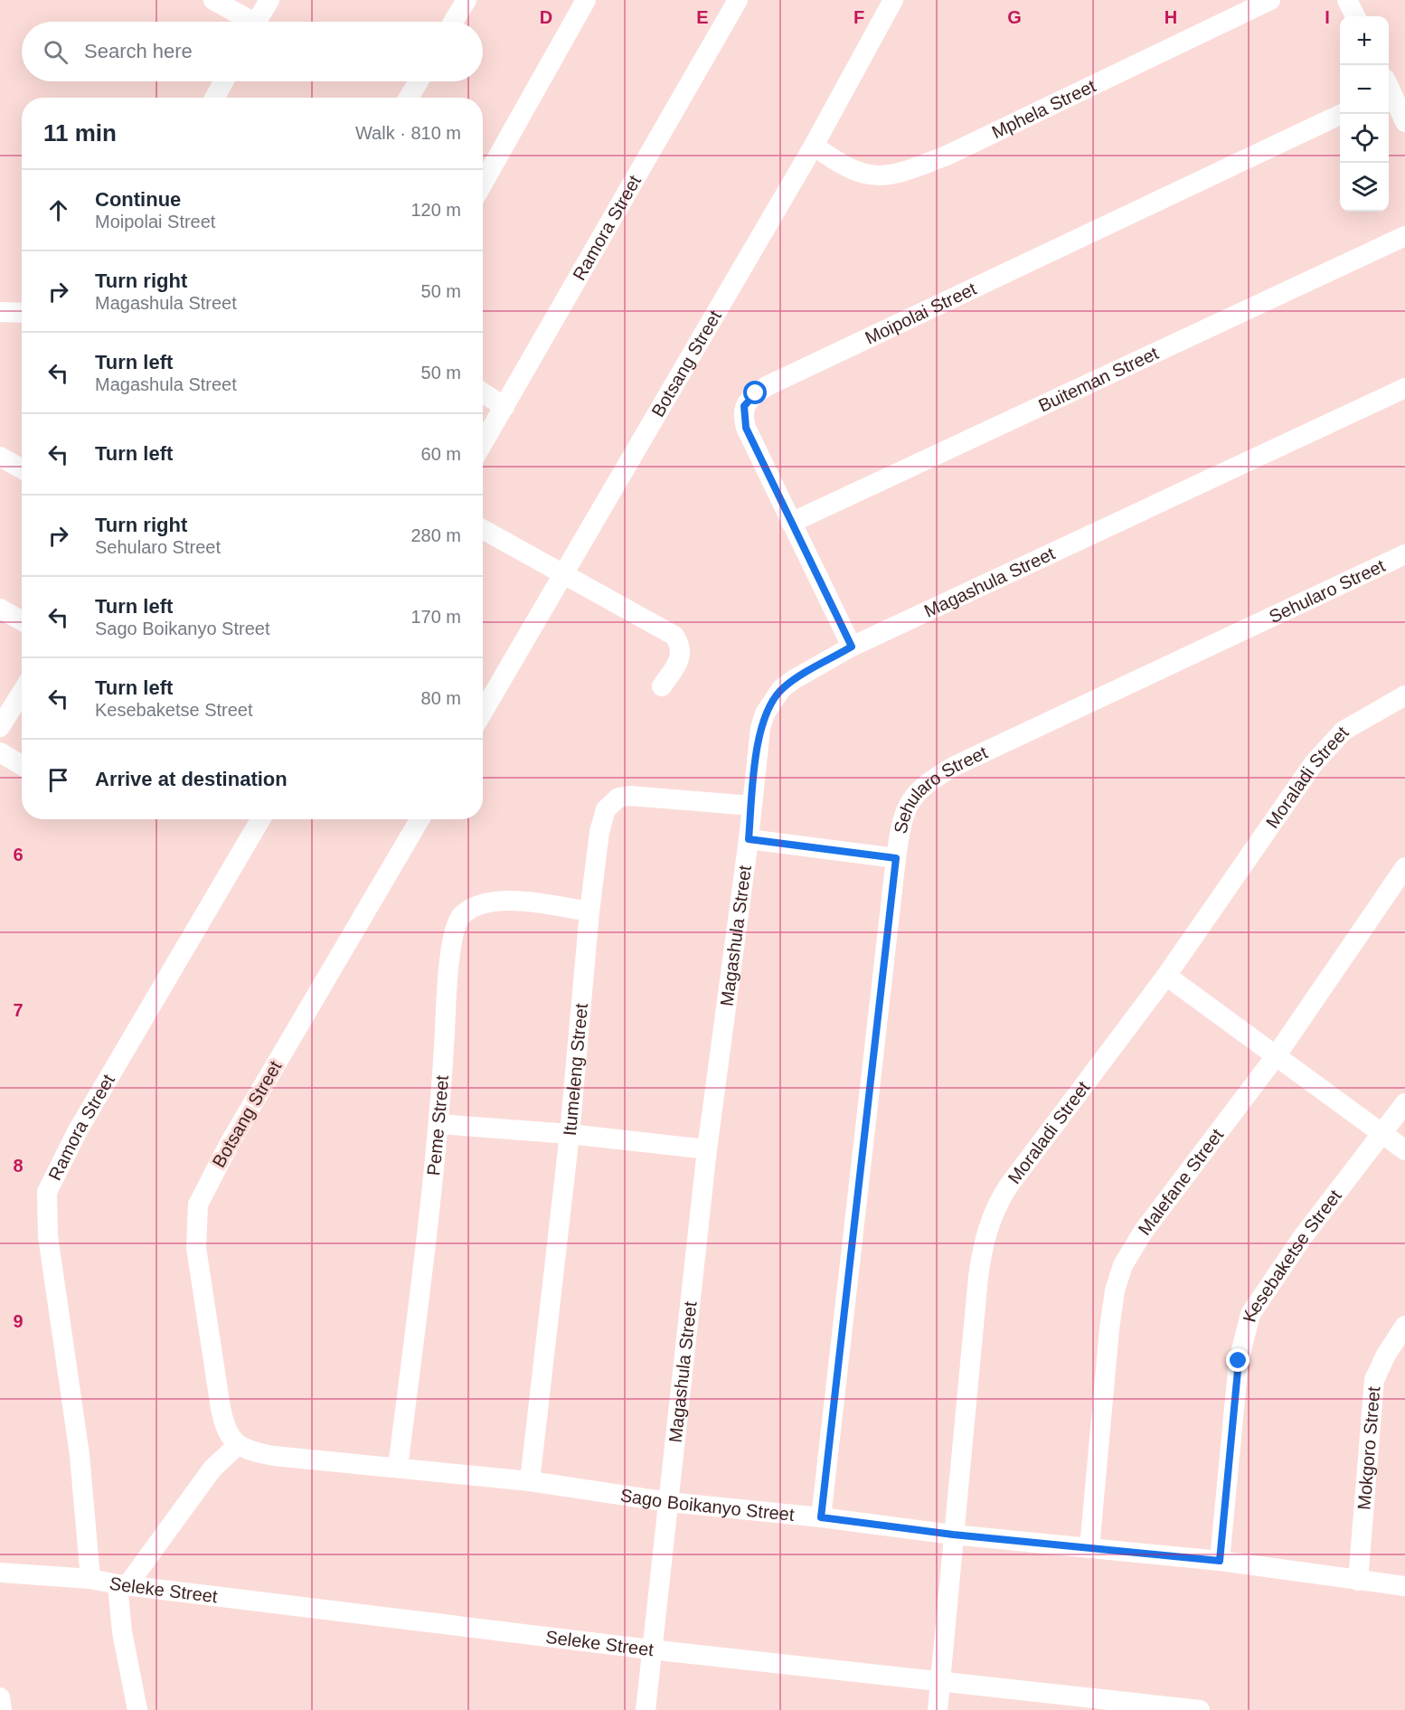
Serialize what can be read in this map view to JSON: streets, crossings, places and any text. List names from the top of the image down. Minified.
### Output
{"streets":{"street":["Mphela Street","Ramora Street","Moipolai Street","Botsang Street","Buiteman Street","Magashula Street","Sehularo Street","Moraladi Street","Itumeleng Street","Peme Street","Malefane Street","Kesebaketse Street","Mokgoro Street","Sago Boikanyo Street","Seleke Street"]},"crossings":[["Mphela Street","Botsang Street"],["Ramora Street","Seleke Street"],["Moipolai Street","Buiteman Street"],["Moipolai Street","Magashula Street"],["Botsang Street","Sago Boikanyo Street"],["Magashula Street","Itumeleng Street"],["Magashula Street","Sago Boikanyo Street"],["Magashula Street","Seleke Street"],["Sehularo Street","Sago Boikanyo Street"],["Moraladi Street","Sago Boikanyo Street"],["Moraladi Street","Seleke Street"],["Itumeleng Street","Peme Street"],["Itumeleng Street","Sago Boikanyo Street"],["Peme Street","Sago Boikanyo Street"],["Malefane Street","Sago Boikanyo Street"],["Kesebaketse Street","Sago Boikanyo Street"],["Mokgoro Street","Sago Boikanyo Street"]],"page":{"map_buttons":["+","−"],"search":"Search here","heading":["11 min","Walk · 810 m"],"list":[["Continue","Moipolai Street","120 m"],["Turn right","Magashula Street","50 m"],["Turn left","Magashula Street","50 m"],["Turn left","60 m"],["Turn right","Sehularo Street","280 m"],["Turn left","Sago Boikanyo Street","170 m"],["Turn left","Kesebaketse Street","80 m"],"Arrive at destination"]},"grid":{"columns":["D","E","F","G","H","I"],"rows":["6","7","8","9"]}}
